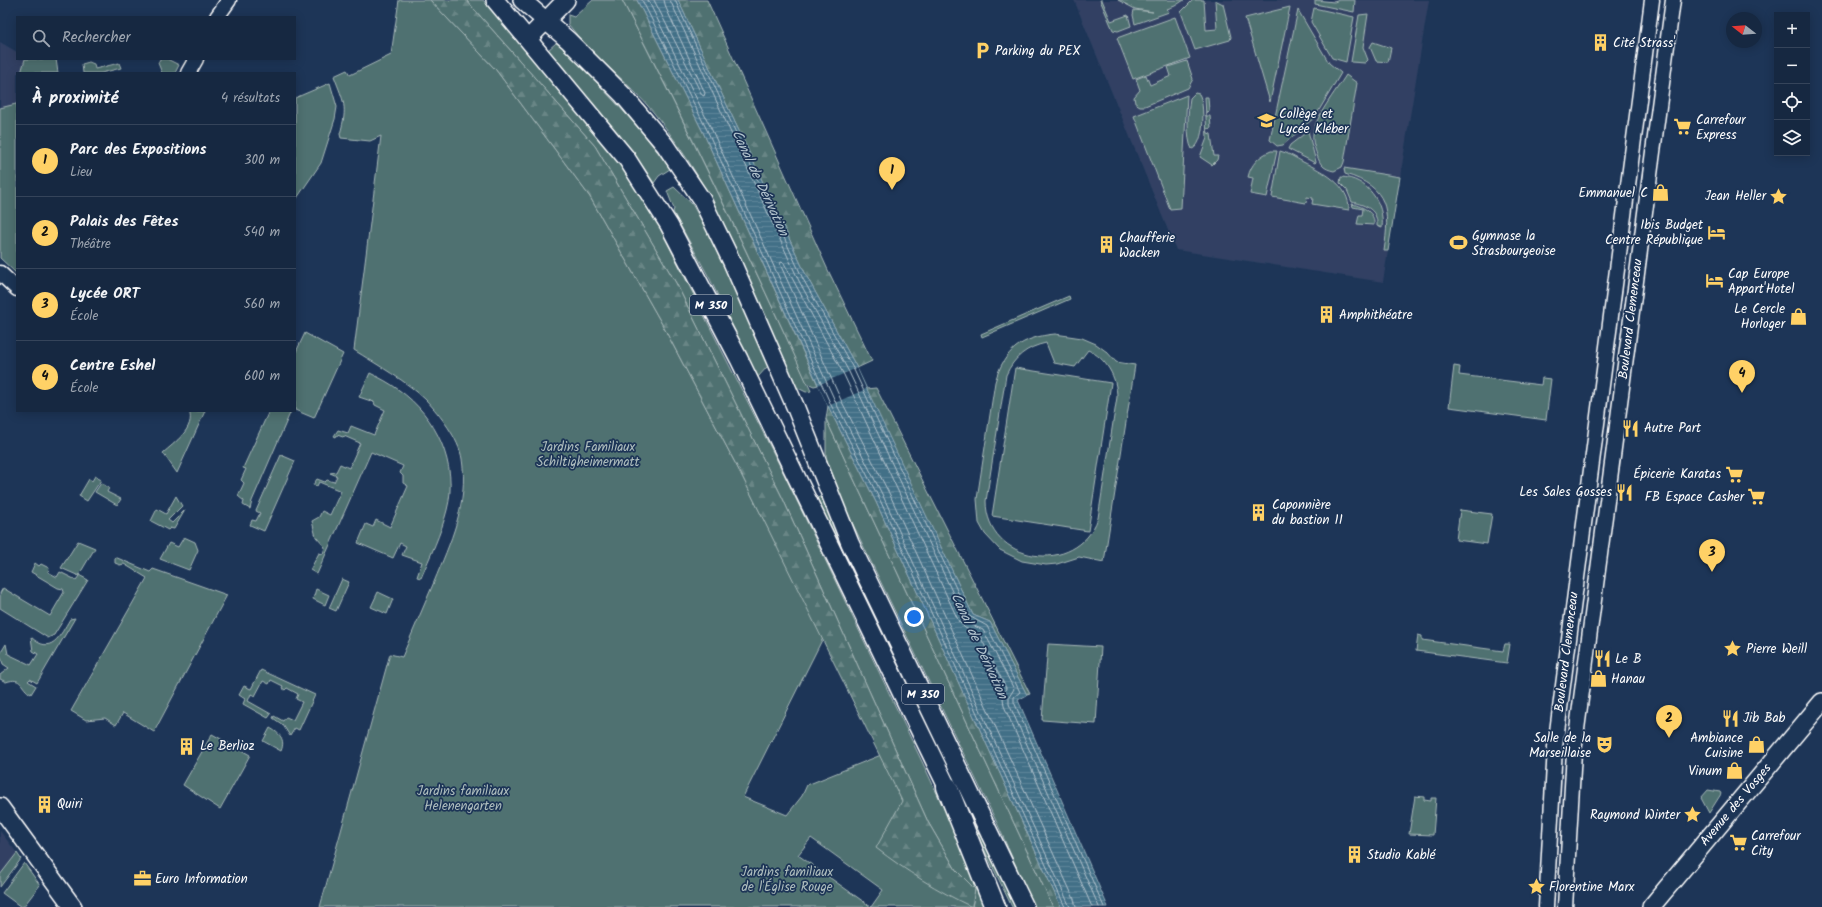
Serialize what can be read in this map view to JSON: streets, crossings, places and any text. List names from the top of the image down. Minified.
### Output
{"streets":{"main road":["M 350","Avenue des Vosges"],"street":["Boulevard Clemenceau"]},"water":["Canal de Dérivation"],"parks":["Jardins Familiaux Schiltigheimermatt","Jardins familiaux Helenengarten","Jardins familiaux de l'Église Rouge"],"places":{"building":["Cité Strass'","Chaufferie Wacken","Amphithéatre","Caponnière du bastion 11","Le Berlioz","Quiri","Studio Kablé"],"parking":["Parking du PEX"],"school or university":["Collège et Lycée Kléber"],"supermarket":["Carrefour Express","Épicerie Karatas","FB Espace Casher","Carrefour City"],"shop":["Emmanuel C","Le Cercle Horloger","Hanau","Ambiance Cuisine","Vinum"],"place":["Jean Heller","Pierre Weill","Raymond Winter","Florentine Marx"],"hotel":["Ibis Budget Centre République","Cap Europe Appart'Hotel"],"sports":["Gymnase la Strasbourgeoise"],"restaurant":["Autre Part","Les Sales Gosses","Le B","Jib Bab"],"theatre":["Salle de la Marseillaise"],"office":["Euro Information"]},"north":"left","page":{"map_buttons":["+","−"],"search":"Rechercher","heading":["À proximité","4 résultats"],"list":[{"mark":"1","name":"Parc des Expositions","note":"Lieu","value":"300 m"},{"mark":"2","name":"Palais des Fêtes","note":"Théâtre","value":"540 m"},{"mark":"3","name":"Lycée ORT","note":"École","value":"560 m"},{"mark":"4","name":"Centre Eshel","note":"École","value":"600 m"}],"pins":["1","4","3","2"]}}
